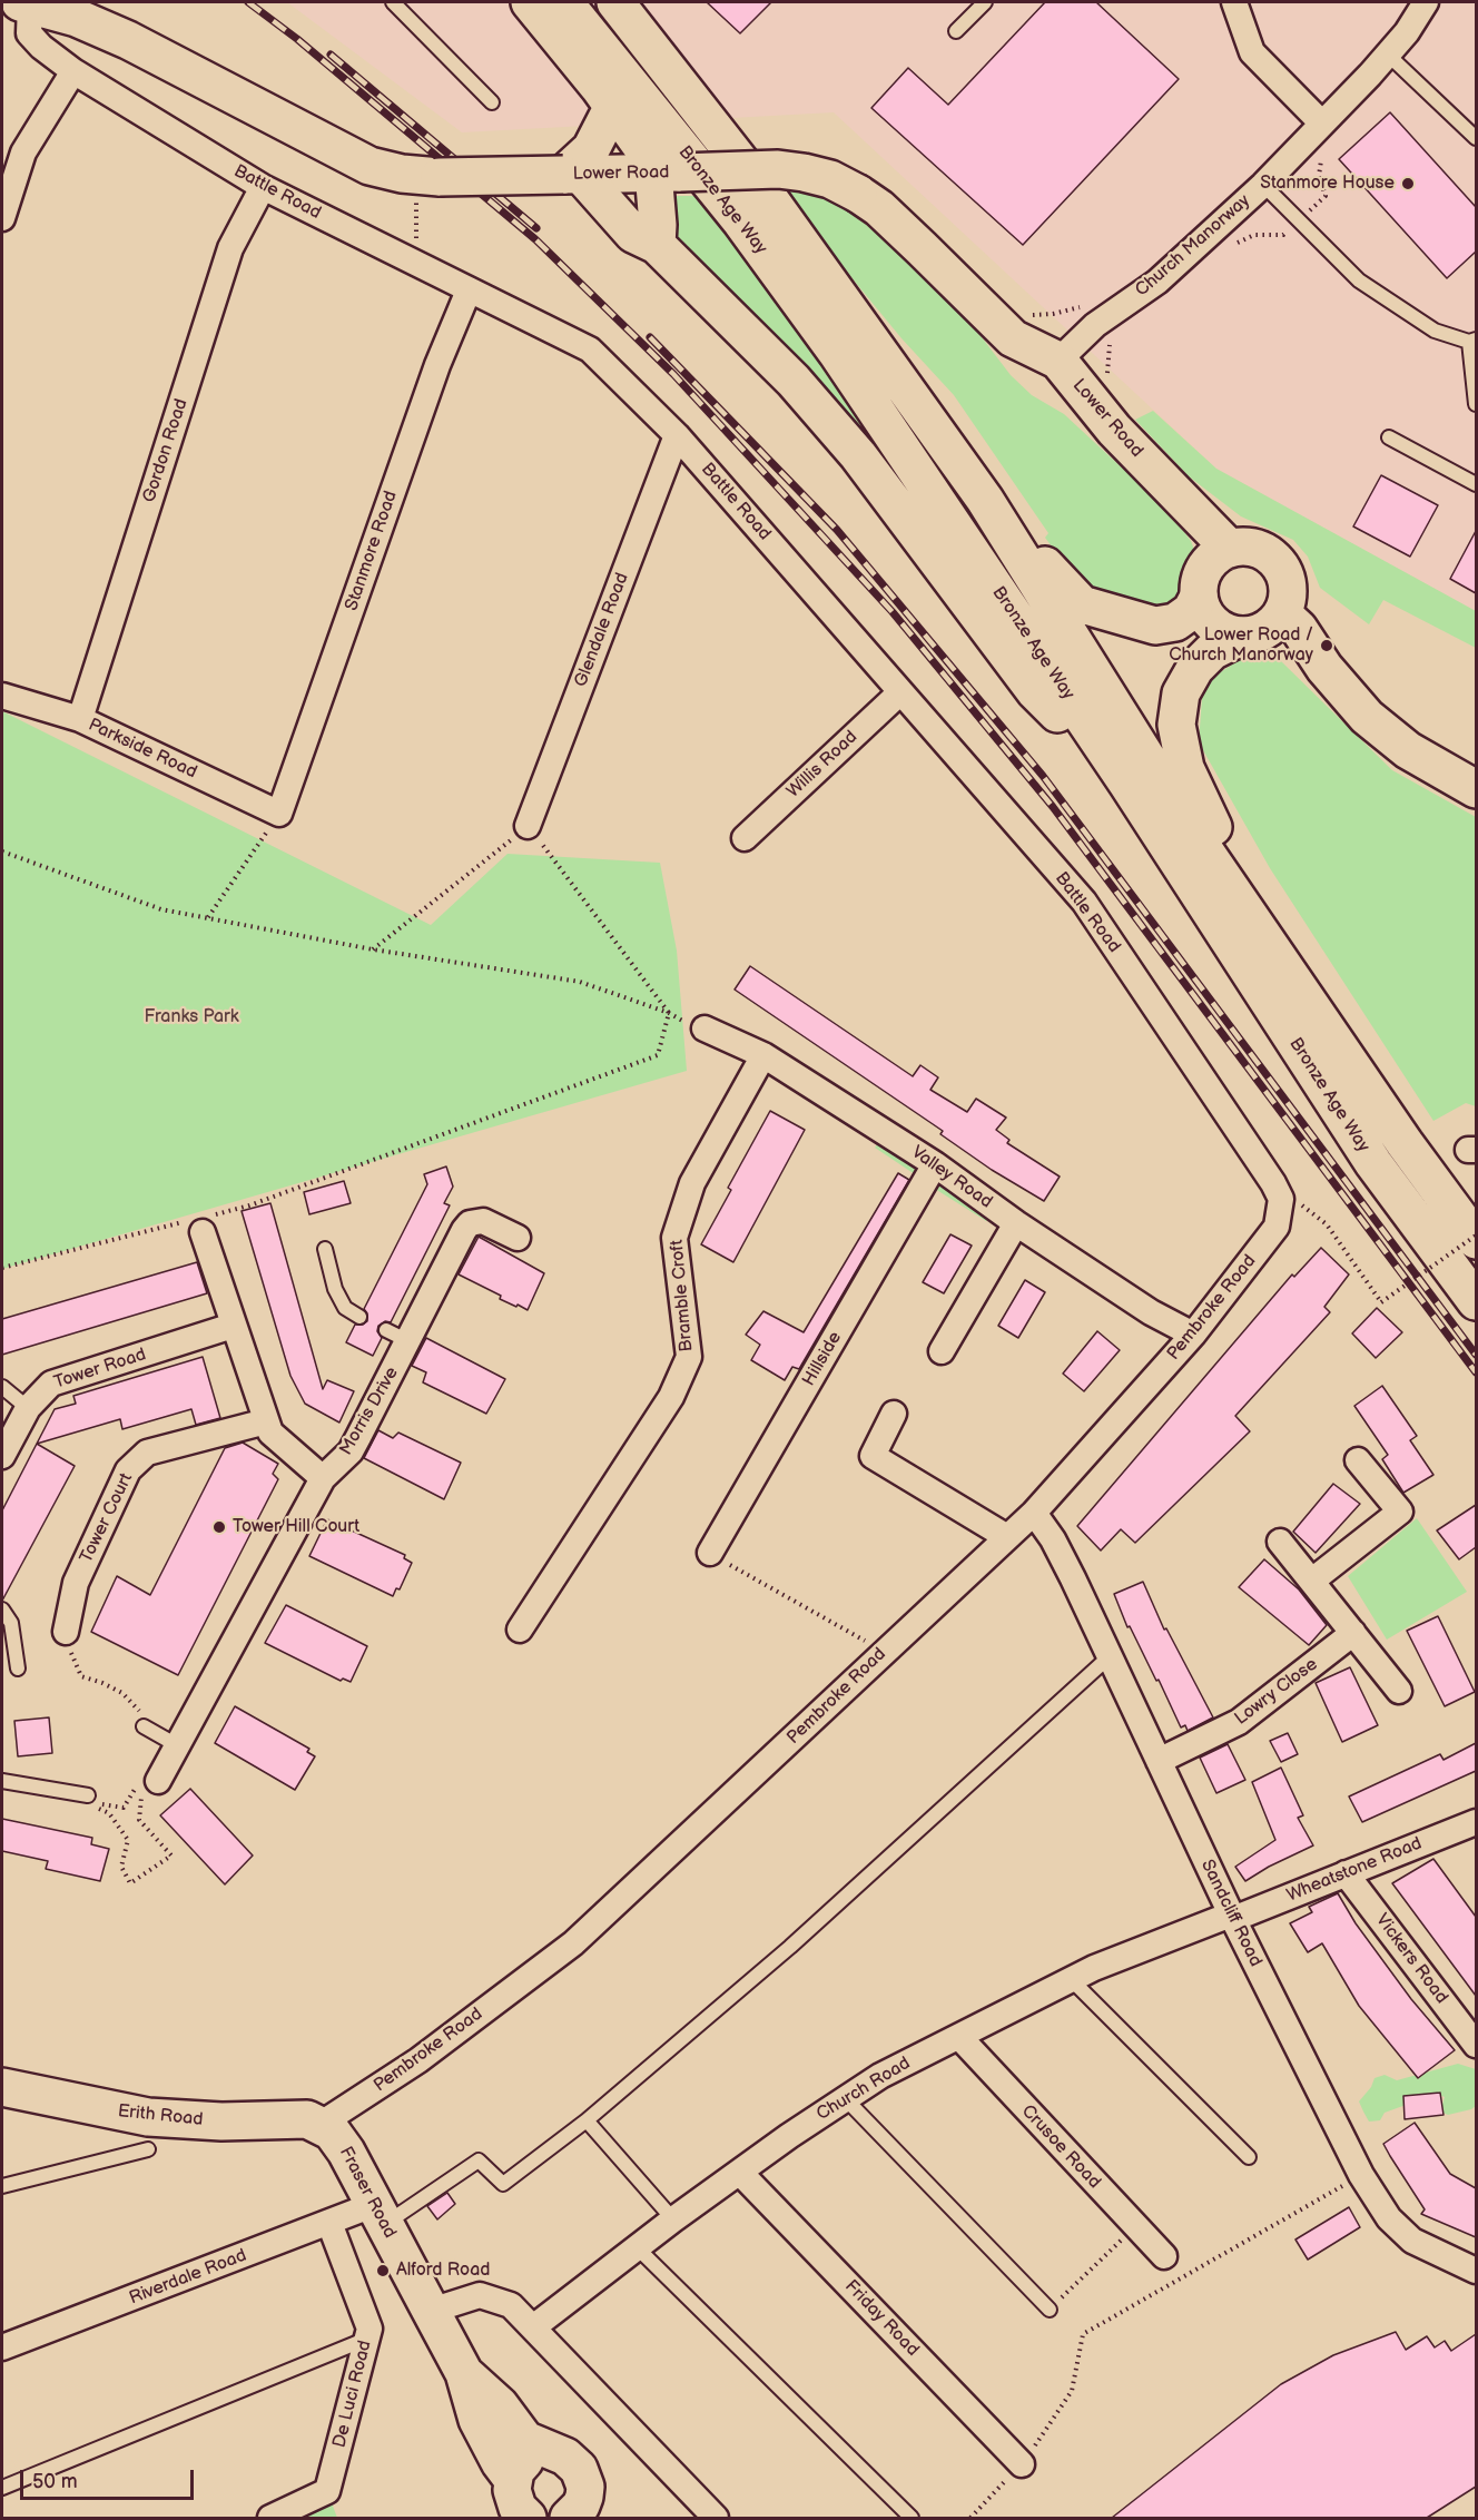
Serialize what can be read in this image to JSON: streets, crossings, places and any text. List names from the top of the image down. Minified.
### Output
{"streets":{"main road":["Lower Road","Bronze Age Way","Erith Road","Fraser Road"],"street":["Battle Road","Church Manorway","Gordon Road","Stanmore Road","Glendale Road","Parkside Road","Willis Road","Valley Road","Bramble Croft","Pembroke Road","Hillside","Tower Road","Morris Drive","Tower Court","Lowry Close","Wheatstone Road","Sandcliff Road","Vickers Road","Church Road","Crusoe Road","Riverdale Road","Friday Road","De Luci Road"]},"crossings":[["Lower Road","Battle Road"],["Lower Road","Church Manorway"],["Battle Road","Gordon Road"],["Battle Road","Stanmore Road"],["Battle Road","Glendale Road"],["Battle Road","Willis Road"],["Battle Road","Pembroke Road"],["Gordon Road","Parkside Road"],["Stanmore Road","Parkside Road"],["Valley Road","Bramble Croft"],["Valley Road","Pembroke Road"],["Valley Road","Hillside"],["Pembroke Road","Sandcliff Road"],["Pembroke Road","Erith Road"],["Pembroke Road","Fraser Road"],["Lowry Close","Sandcliff Road"],["Wheatstone Road","Sandcliff Road"],["Wheatstone Road","Vickers Road"],["Wheatstone Road","Church Road"],["Sandcliff Road","Church Road"],["Church Road","Crusoe Road"],["Church Road","Friday Road"],["Erith Road","Fraser Road"],["Fraser Road","Riverdale Road"],["Riverdale Road","De Luci Road"]],"parks":["Franks Park"],"places":["Stanmore House","Lower Road / Church Manorway","Tower Hill Court","Alford Road"],"scale_bar":"50 m"}
